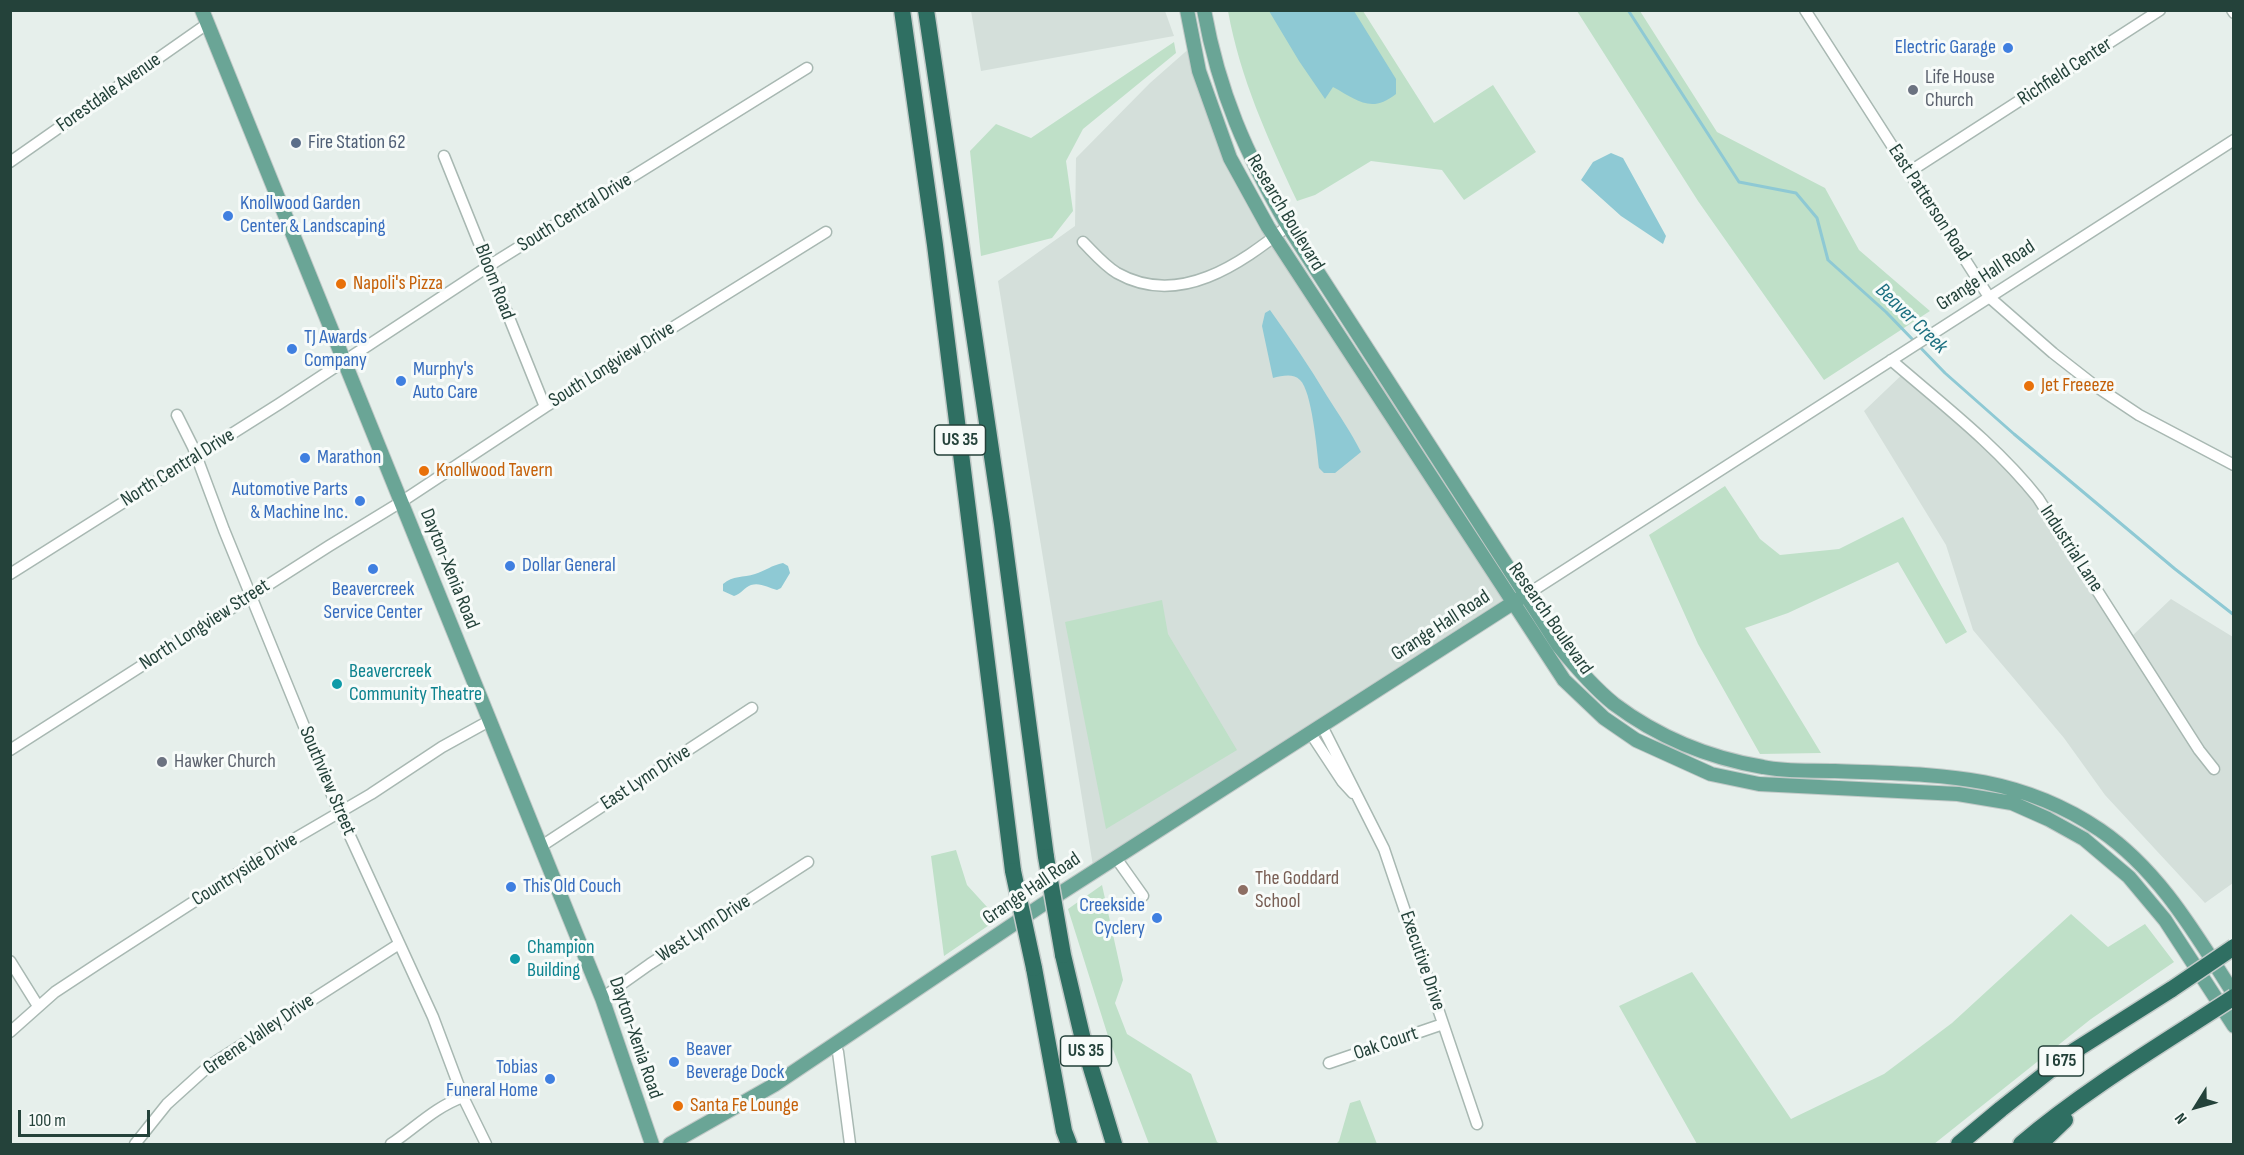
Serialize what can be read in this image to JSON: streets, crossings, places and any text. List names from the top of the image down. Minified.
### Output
{"streets":{"highway":["US 35","I 675"],"main road":["Research Boulevard","Grange Hall Road","Dayton-Xenia Road"],"street":["Richfield Center","Forestdale Avenue","East Patterson Road","South Central Drive","Bloom Road","South Longview Drive","North Central Drive","Industrial Lane","North Longview Street","East Lynn Drive","Southview Street","Countryside Drive","West Lynn Drive","Executive Drive","Greene Valley Drive","Oak Court"]},"crossings":[["Richfield Center","East Patterson Road"],["Forestdale Avenue","Dayton-Xenia Road"],["East Patterson Road","Grange Hall Road"],["South Central Drive","Bloom Road"],["South Central Drive","North Central Drive"],["South Central Drive","Dayton-Xenia Road"],["Research Boulevard","Grange Hall Road"],["Research Boulevard","I 675"],["Grange Hall Road","Industrial Lane"],["Grange Hall Road","Executive Drive"],["Bloom Road","South Longview Drive"],["South Longview Drive","Dayton-Xenia Road"],["South Longview Drive","North Longview Street"],["North Central Drive","Dayton-Xenia Road"],["North Central Drive","Southview Street"],["Dayton-Xenia Road","North Longview Street"],["Dayton-Xenia Road","East Lynn Drive"],["Dayton-Xenia Road","Countryside Drive"],["Dayton-Xenia Road","West Lynn Drive"],["North Longview Street","Southview Street"],["Southview Street","Countryside Drive"],["Southview Street","Greene Valley Drive"],["Executive Drive","Oak Court"]],"water":["Beaver Creek"],"places":["Electric Garage","Life House Church","Fire Station 62","Knollwood Garden Center & Landscaping","Napoli's Pizza","TJ Awards Company","Murphy's Auto Care","Jet Freeeze","Marathon","Knollwood Tavern","Automotive Parts & Machine Inc.","Dollar General","Beavercreek Service Center","Beavercreek Community Theatre","Hawker Church","This Old Couch","The Goddard School","Creekside Cyclery","Champion Building","Beaver Beverage Dock","Tobias Funeral Home","Santa Fe Lounge"],"scale_bar":"100 m","north":"bottom left"}
